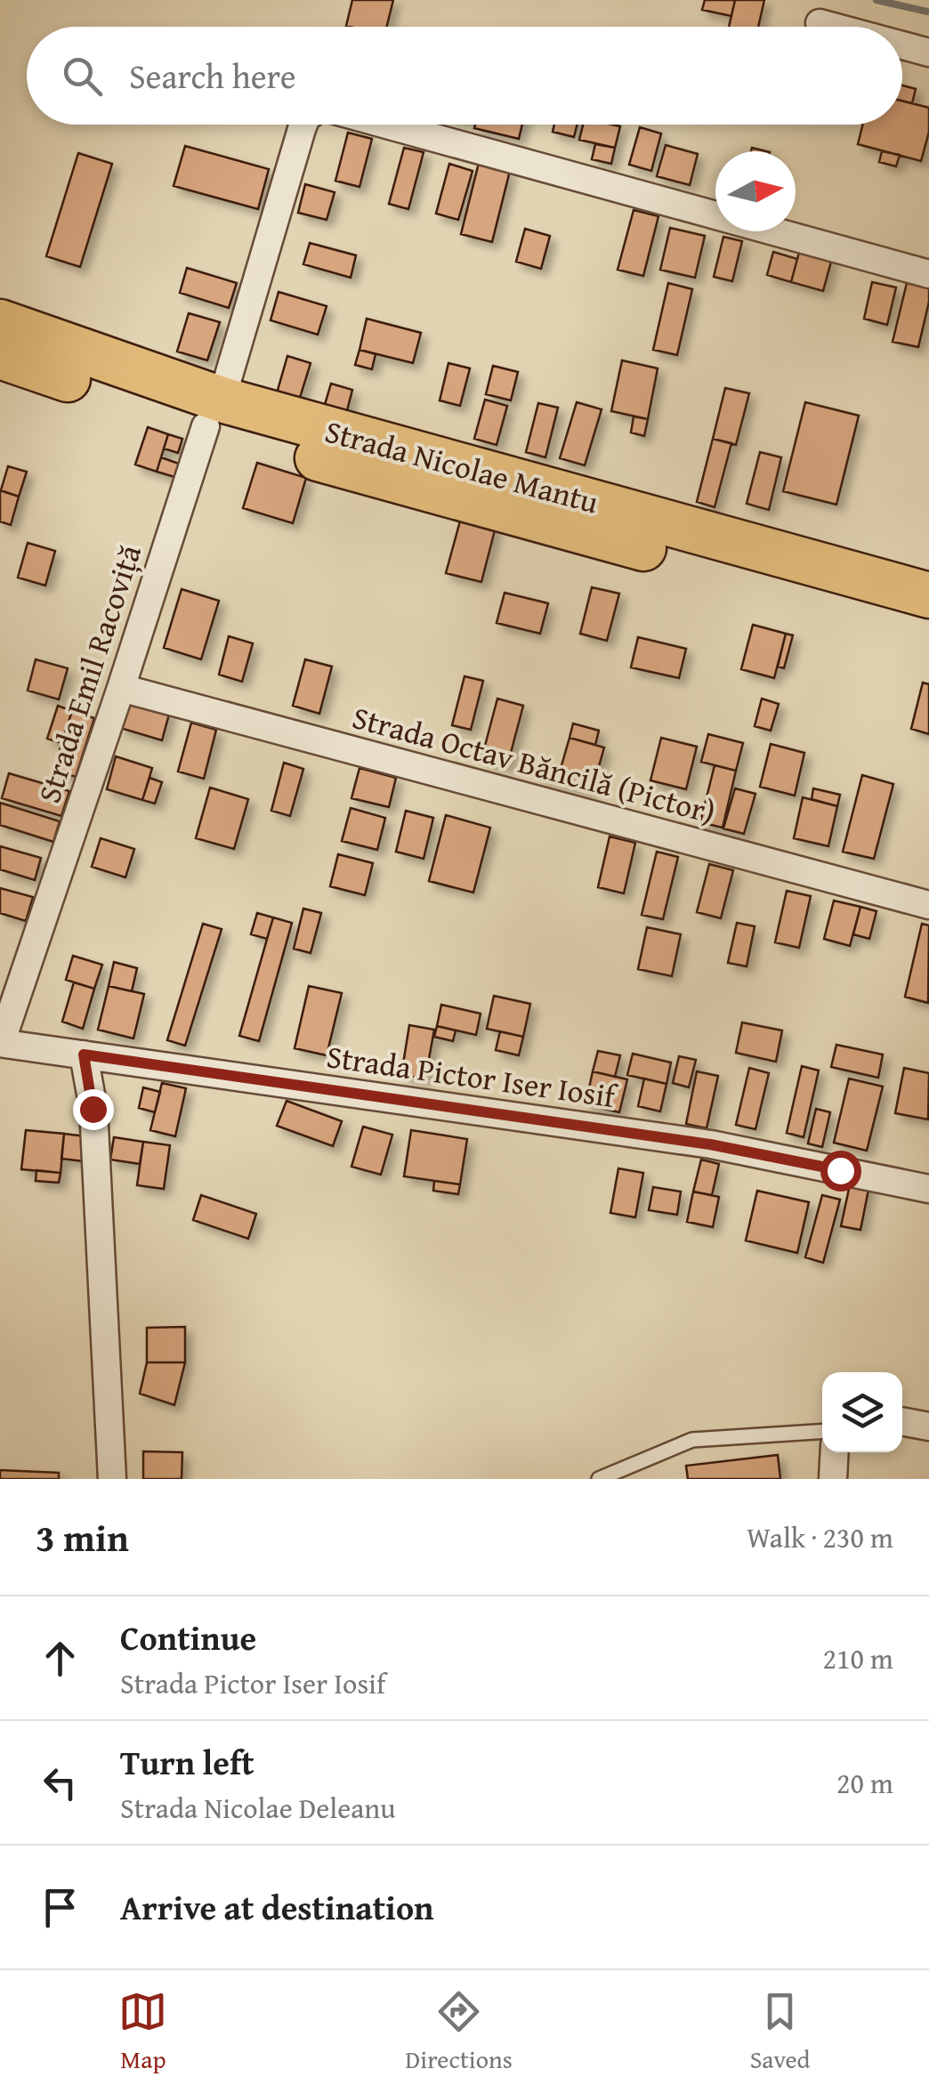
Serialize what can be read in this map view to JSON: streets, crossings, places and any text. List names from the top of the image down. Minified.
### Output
{"streets":{"highway":["Strada Nicolae Mantu"],"street":["Strada Emil Racoviță","Strada Octav Băncilă (Pictor)","Strada Pictor Iser Iosif"]},"crossings":[["Strada Nicolae Mantu","Strada Emil Racoviță"],["Strada Emil Racoviță","Strada Octav Băncilă (Pictor)"],["Strada Emil Racoviță","Strada Pictor Iser Iosif"]],"north":"right","page":{"search":"Search here","heading":["3 min","Walk · 230 m"],"list":[["Continue","Strada Pictor Iser Iosif","210 m"],["Turn left","Strada Nicolae Deleanu","20 m"],"Arrive at destination"],"nav":["Map","Directions","Saved"]}}
